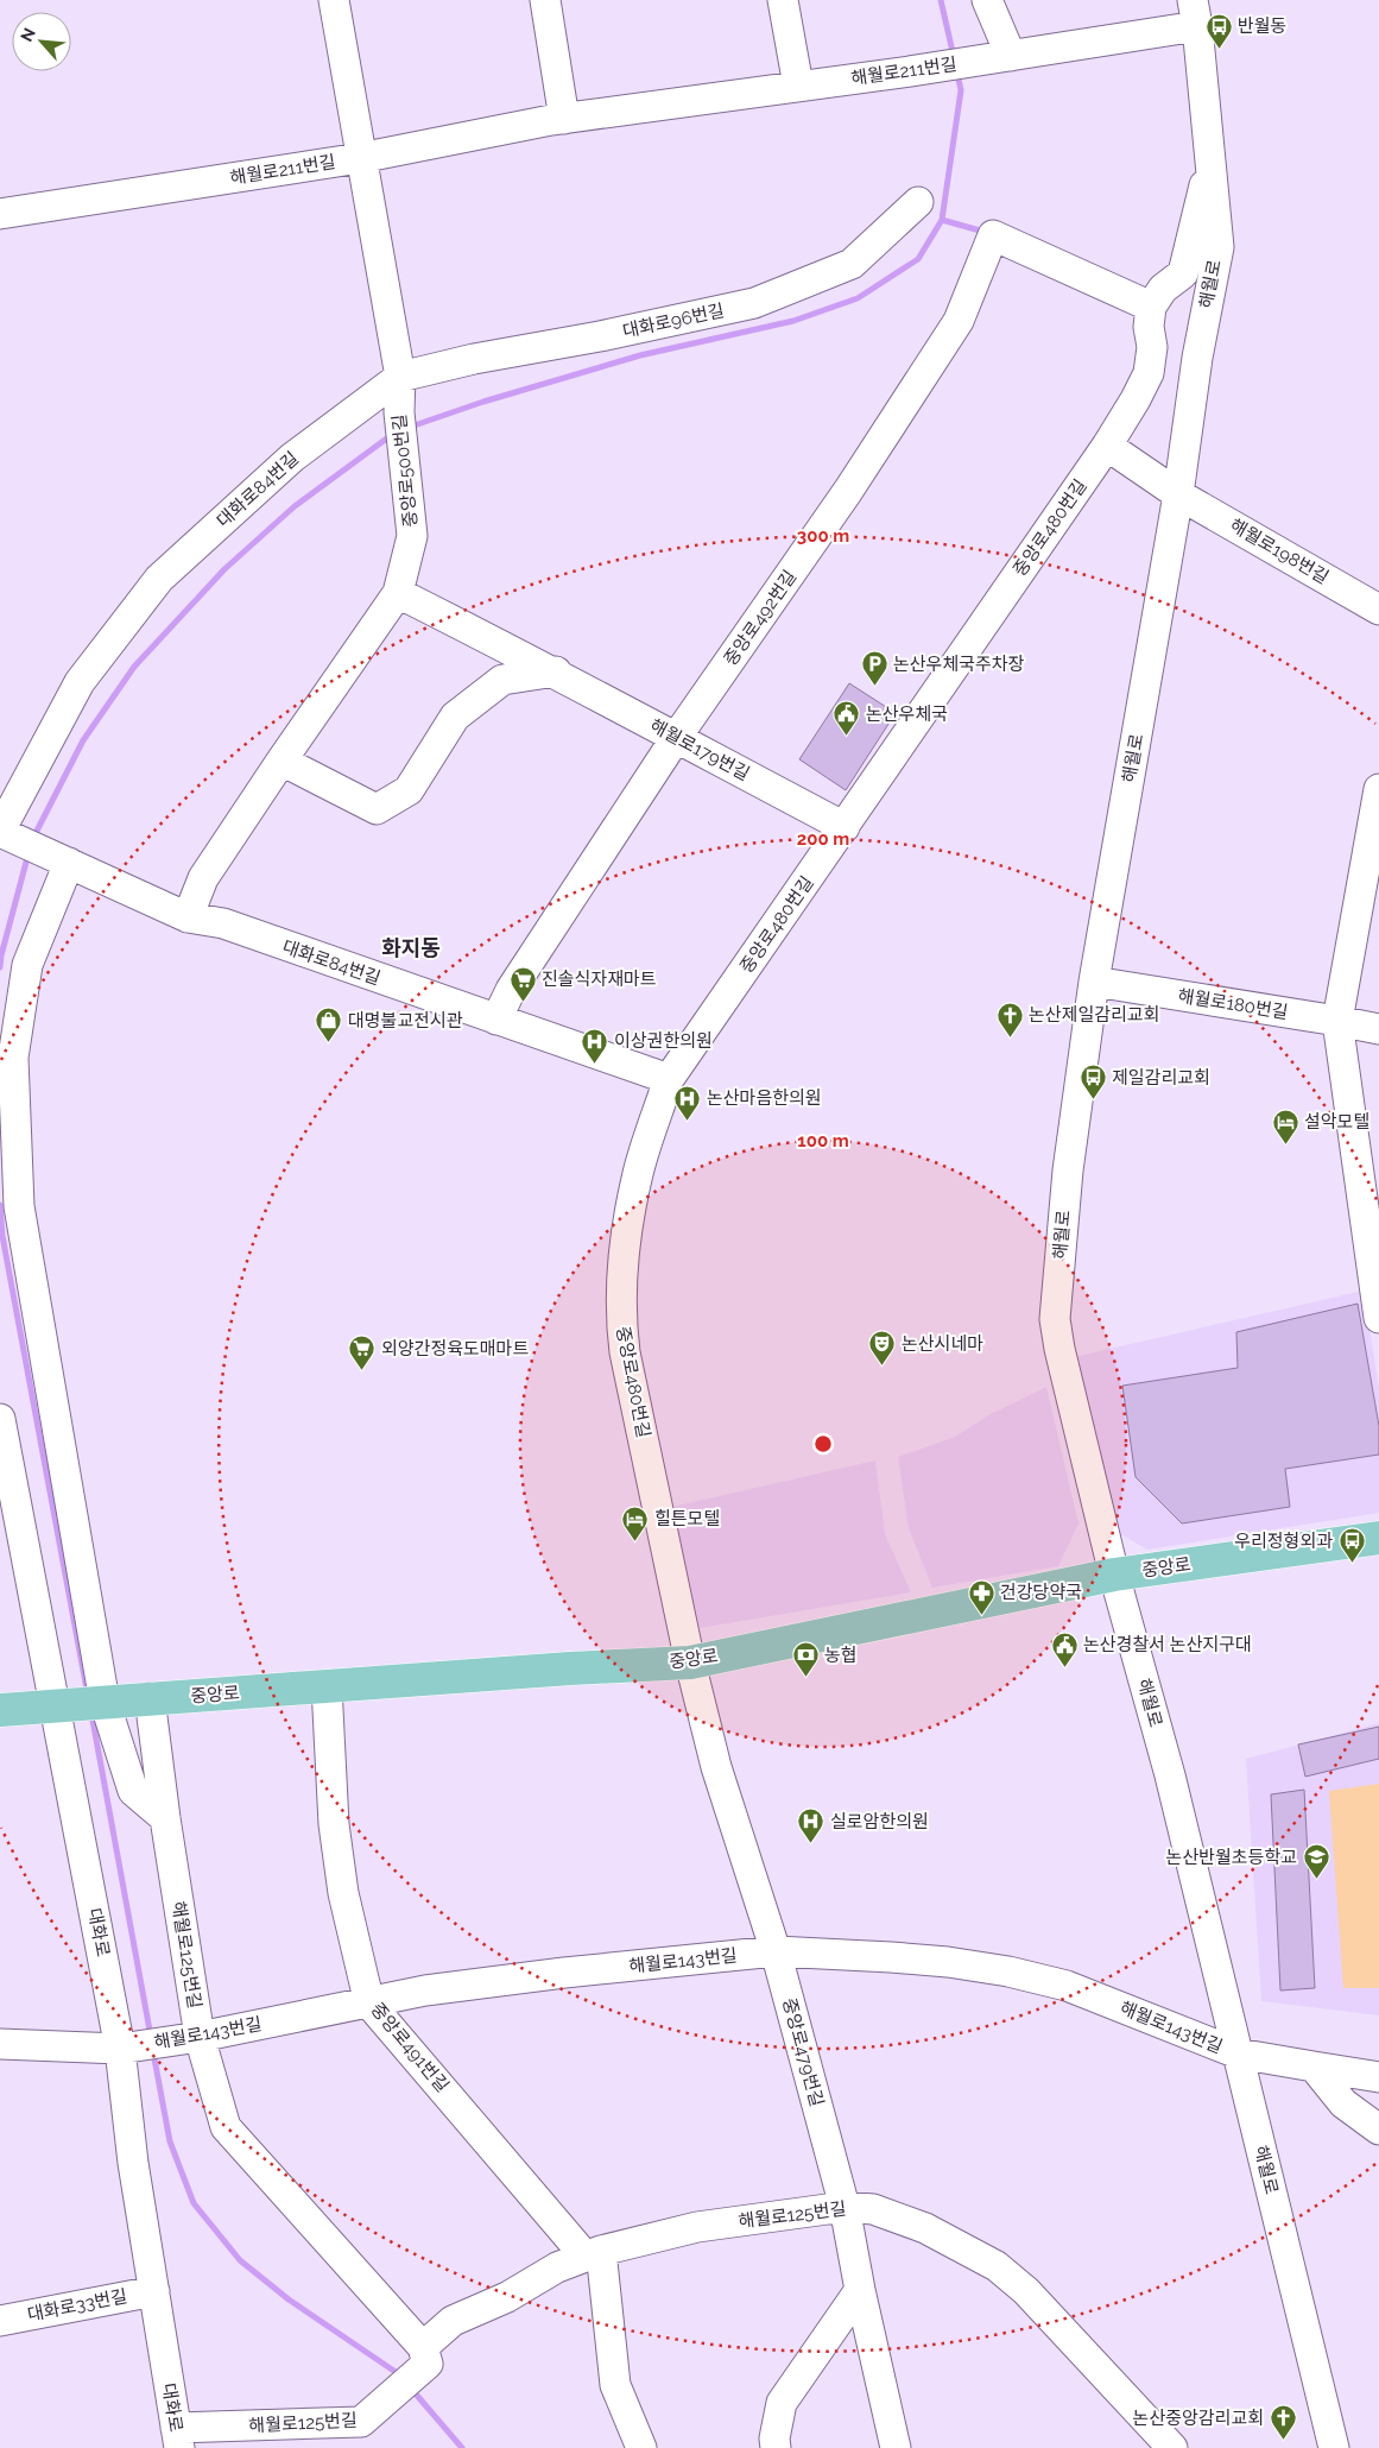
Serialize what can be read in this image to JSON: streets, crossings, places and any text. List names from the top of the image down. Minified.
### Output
{"streets":{"main road":["중앙로"],"street":["해월로211번길","해월로","대화로96번길","중앙로500번길","대화로84번길","중앙로480번길","해월로198번길","중앙로492번길","해월로179번길","해월로180번길","대화로","해월로125번길","해월로143번길","중앙로491번길","중앙로479번길","대화로33번길"]},"crossings":[["해월로211번길","해월로"],["해월로211번길","중앙로500번길"],["해월로","해월로198번길"],["해월로","해월로180번길"],["해월로","중앙로"],["해월로","해월로143번길"],["대화로96번길","중앙로500번길"],["대화로96번길","대화로84번길"],["중앙로500번길","대화로84번길"],["중앙로500번길","해월로179번길"],["대화로84번길","중앙로480번길"],["대화로84번길","중앙로492번길"],["중앙로480번길","해월로198번길"],["중앙로480번길","중앙로492번길"],["중앙로480번길","해월로179번길"],["중앙로480번길","중앙로"],["중앙로480번길","중앙로479번길"],["중앙로492번길","해월로179번길"],["중앙로","대화로"],["중앙로","해월로125번길"],["중앙로","중앙로491번길"],["중앙로","중앙로479번길"],["대화로","해월로125번길"],["대화로","해월로143번길"],["대화로","대화로33번길"],["해월로125번길","해월로143번길"],["해월로125번길","중앙로491번길"],["해월로125번길","중앙로479번길"],["해월로143번길","중앙로491번길"],["해월로143번길","중앙로479번길"]],"districts":["화지동"],"places":{"bus stop":["반월동","제일감리교회","우리정형외과"],"parking":["논산우체국주차장"],"public building":["논산우체국","논산경찰서 논산지구대"],"supermarket":["진솔식자재마트","외양간정육도매마트"],"church":["논산제일감리교회","논산중앙감리교회"],"shop":["대명불교전시관"],"hospital":["이상권한의원","논산마음한의원","실로암한의원"],"hotel":["설악모텔","힐튼모텔"],"theatre":["논산시네마"],"pharmacy":["건강당약국"],"bank":["농협"],"school or university":["논산반월초등학교"]},"north":"top left","rings":["300 m","200 m","100 m"]}
